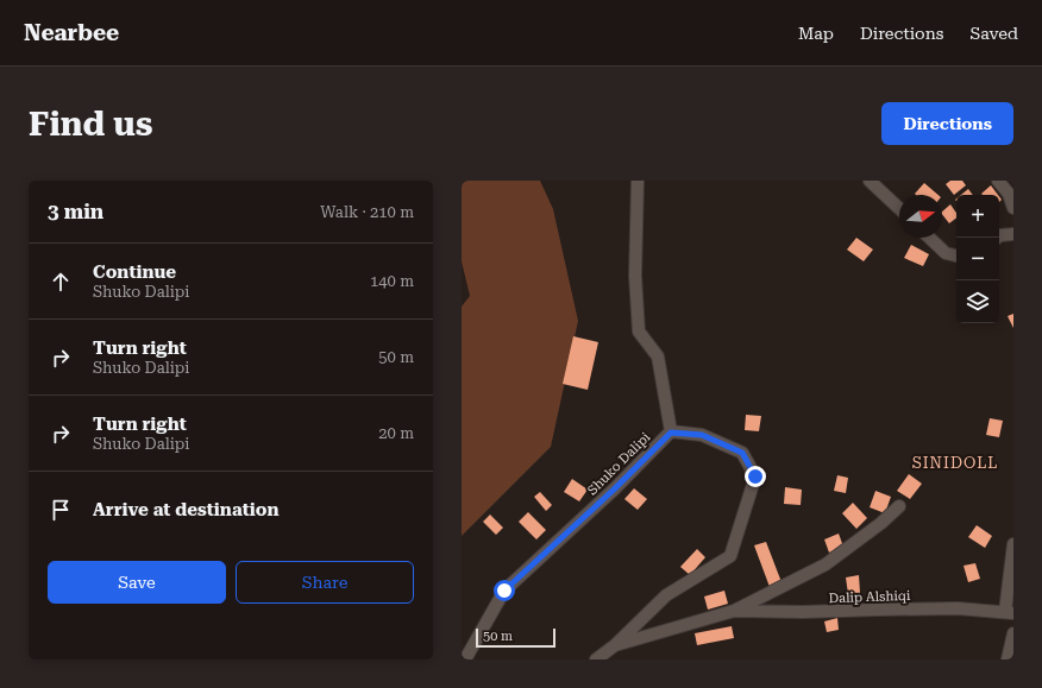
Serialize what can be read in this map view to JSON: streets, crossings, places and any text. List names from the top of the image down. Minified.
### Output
{"streets":{"street":["Shuko Dalipi","Dalip Alshiqi"]},"crossings":[["Shuko Dalipi","Dalip Alshiqi"]],"districts":["SINIDOLL"],"scale_bar":"50 m","north":"right","page":{"header":"Nearbee","nav":["Map","Directions","Saved"],"buttons":["Directions",["Save","Share"]],"title":"Find us","heading":["3 min","Walk · 210 m"],"map_buttons":["+","−"],"list":[["Continue","Shuko Dalipi","140 m"],["Turn right","Shuko Dalipi","50 m"],["Turn right","Shuko Dalipi","20 m"],"Arrive at destination"],"scale":"50 m"}}
